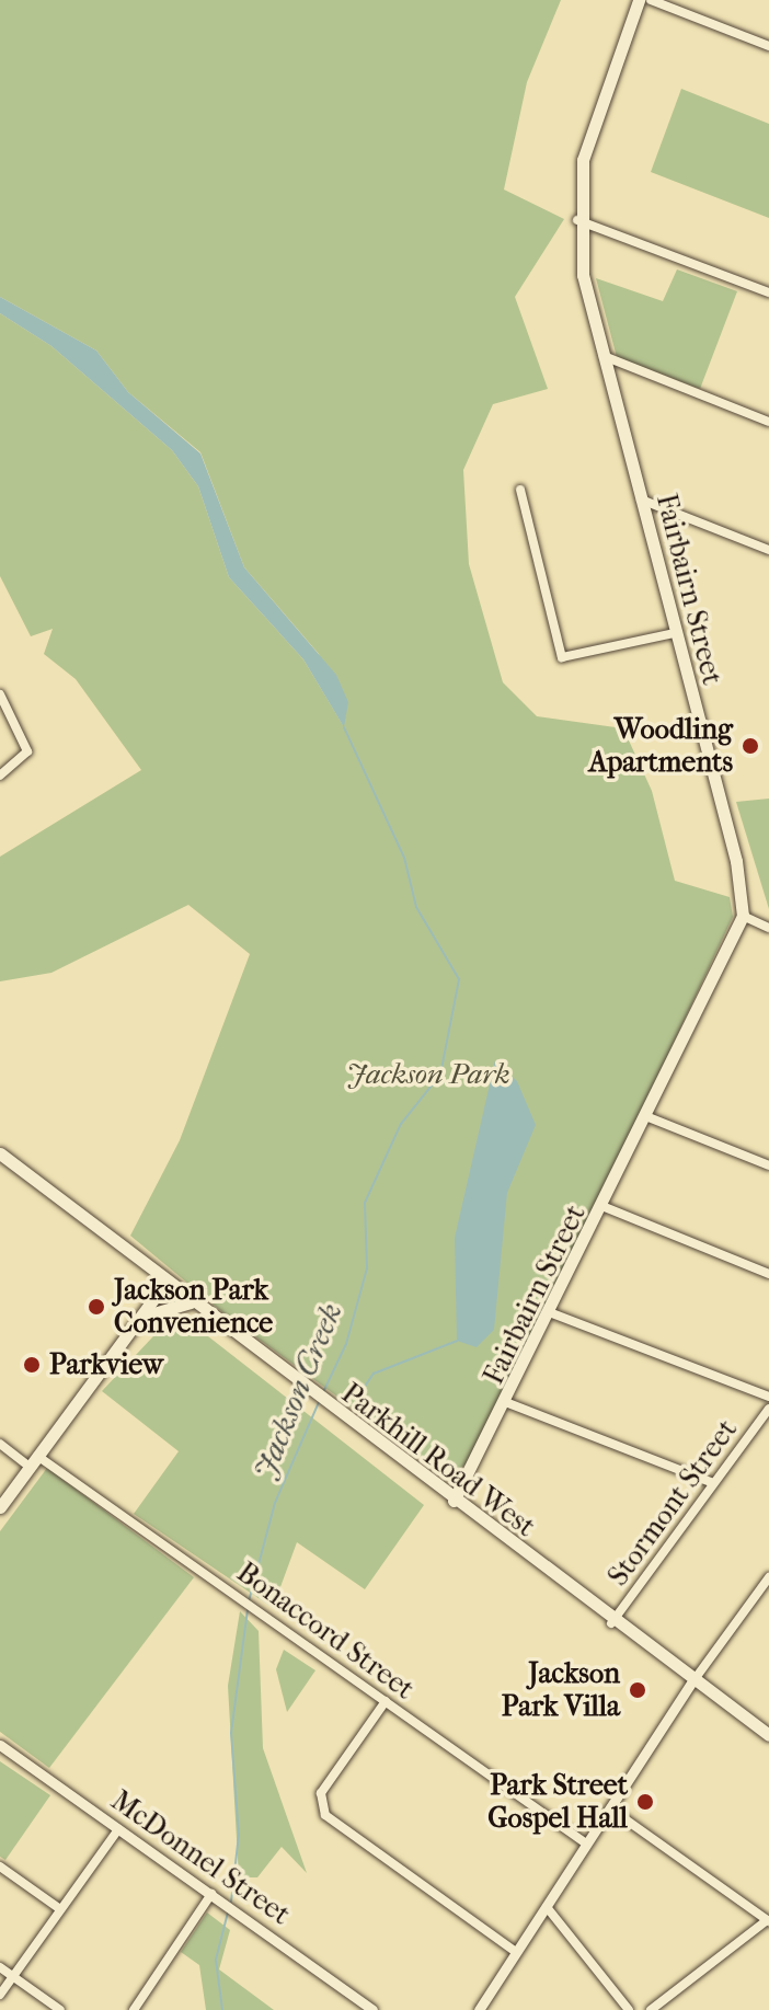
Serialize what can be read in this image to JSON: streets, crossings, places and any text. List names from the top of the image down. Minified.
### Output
{"streets":{"main road":["Fairbairn Street","Parkhill Road West"],"street":["Stormont Street","Bonaccord Street","McDonnel Street"]},"crossings":[["Fairbairn Street","Parkhill Road West"],["Parkhill Road West","Stormont Street"]],"water":["Jackson Creek"],"parks":["Jackson Park"],"places":["Woodling Apartments","Jackson Park Convenience","Parkview","Jackson Park Villa","Park Street Gospel Hall"]}
